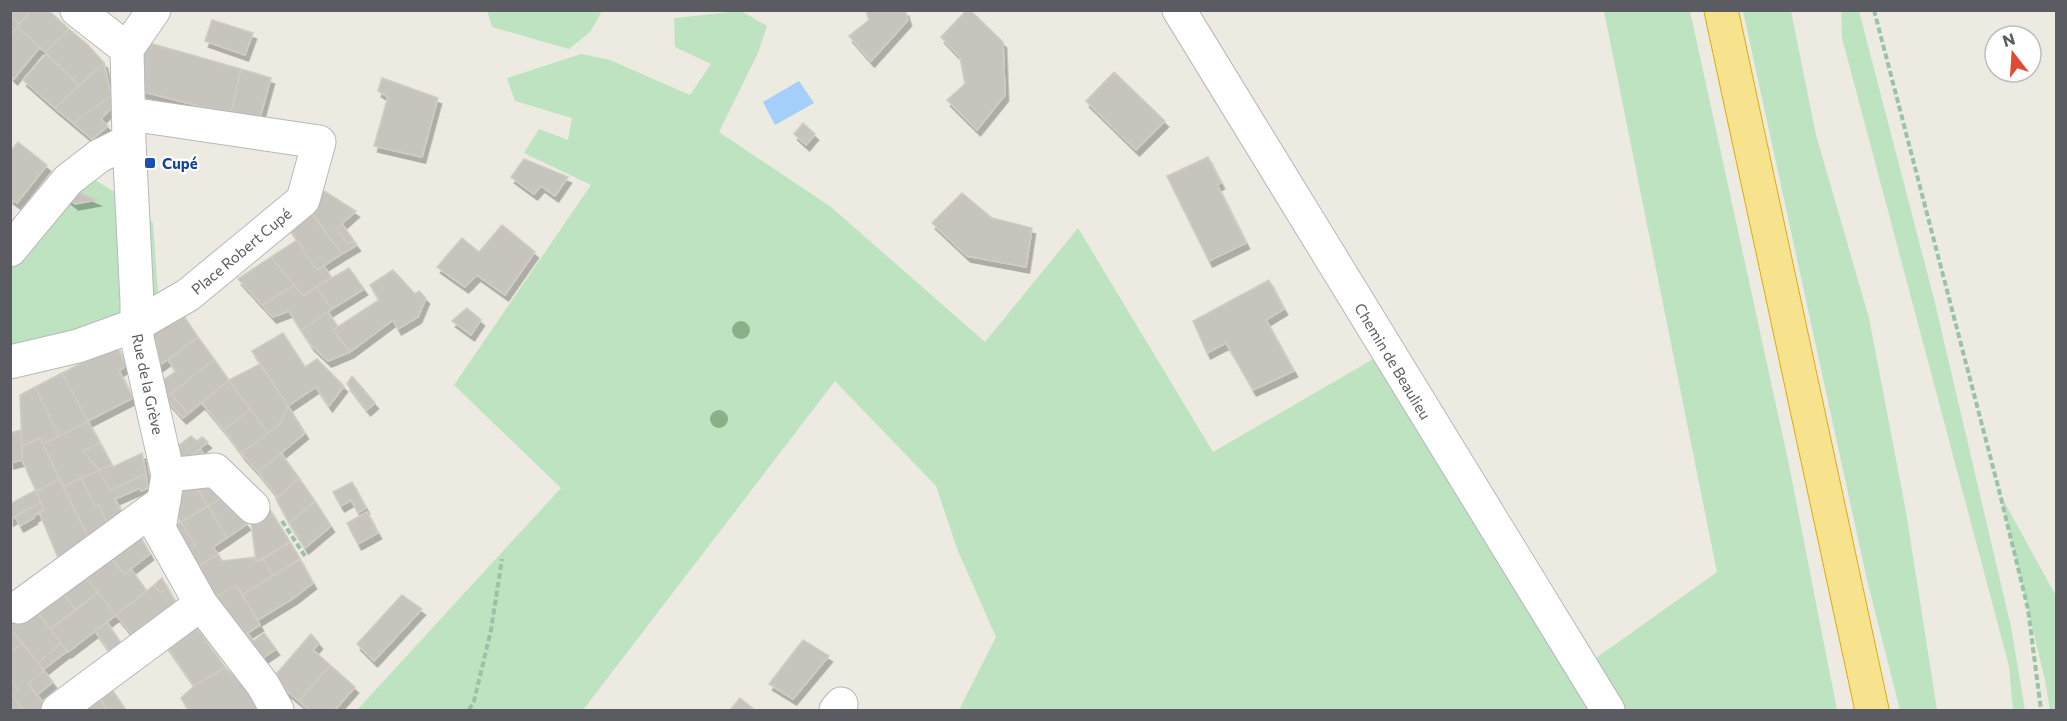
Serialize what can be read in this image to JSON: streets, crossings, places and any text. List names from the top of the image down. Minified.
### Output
{"streets":{"street":["Place Robert Cupé","Chemin de Beaulieu","Rue de la Grève"]},"crossings":[["Place Robert Cupé","Rue de la Grève"]],"places":{"transit":["Cupé"]},"north":"top"}
